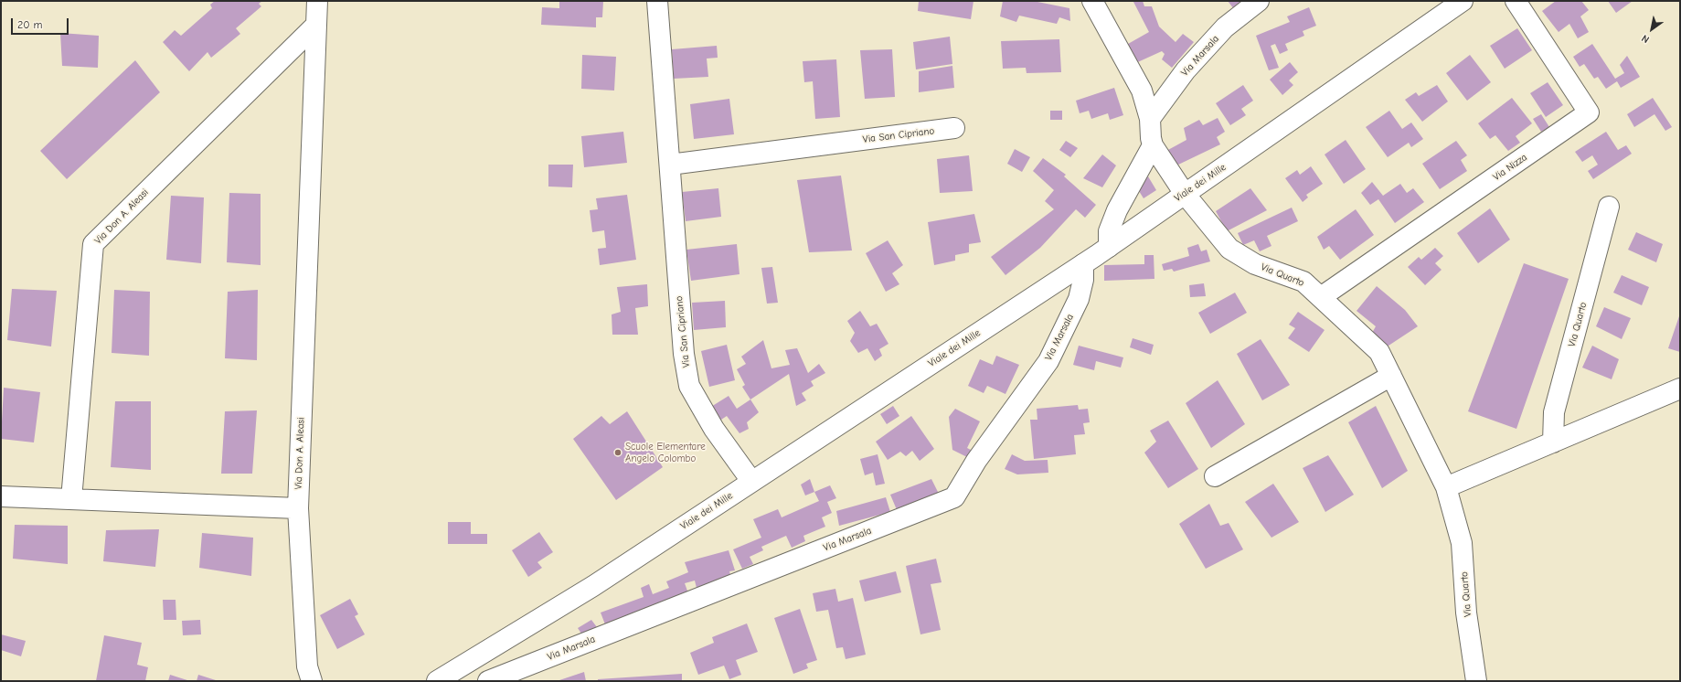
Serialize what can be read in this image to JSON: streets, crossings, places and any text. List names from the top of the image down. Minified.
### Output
{"streets":{"street":["Via Marsala","Via San Cipriano","Via Nizza","Viale dei Mille","Via Don A. Aleasi","Via Quarto"]},"crossings":[["Via Marsala","Viale dei Mille"],["Via San Cipriano","Viale dei Mille"],["Via Nizza","Via Quarto"],["Viale dei Mille","Via Quarto"]],"places":["Scuole Elementare Angelo Colombo"],"scale_bar":"20 m","north":"bottom left"}
